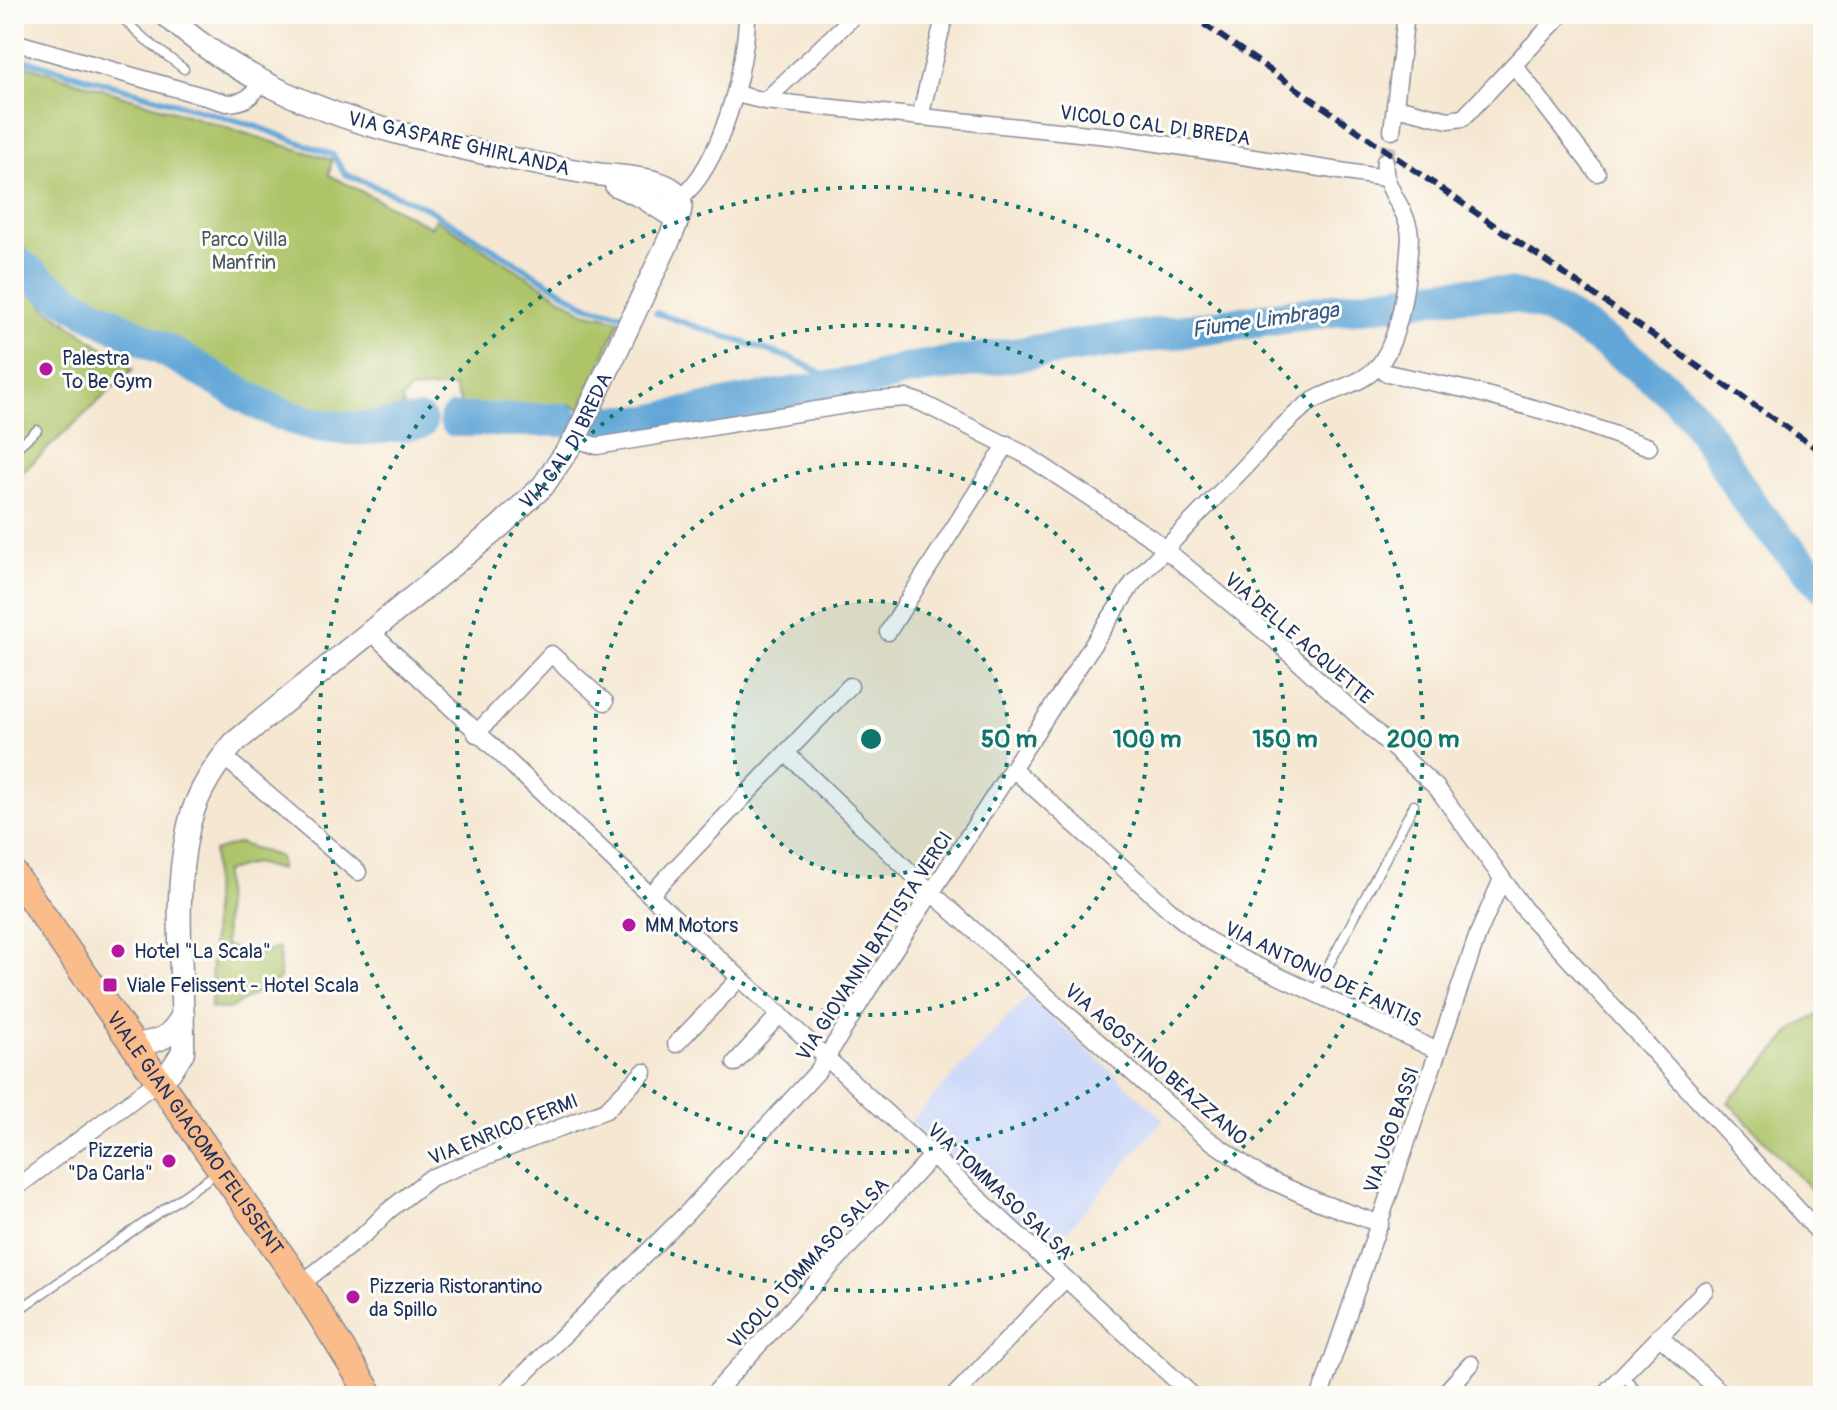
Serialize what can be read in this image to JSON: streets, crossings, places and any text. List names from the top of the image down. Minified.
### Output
{"streets":{"main road":["VIALE GIAN GIACOMO FELISSENT"],"street":["VICOLO CAL DI BREDA","VIA GASPARE GHIRLANDA","VIA CAL DI BREDA","VIA DELLE ACQUETTE","VIA GIOVANNI BATTISTA VERCI","VIA ANTONIO DE FANTIS","VIA AGOSTINO BEAZZANO","VIA ENRICO FERMI","VIA UGO BASSI","VIA TOMMASO SALSA","VICOLO TOMMASO SALSA"]},"crossings":[["VICOLO CAL DI BREDA","VIA CAL DI BREDA"],["VICOLO CAL DI BREDA","VIA GIOVANNI BATTISTA VERCI"],["VIA GASPARE GHIRLANDA","VIA CAL DI BREDA"],["VIA CAL DI BREDA","VIA DELLE ACQUETTE"],["VIA CAL DI BREDA","VIALE GIAN GIACOMO FELISSENT"],["VIA CAL DI BREDA","VIA TOMMASO SALSA"],["VIA DELLE ACQUETTE","VIA GIOVANNI BATTISTA VERCI"],["VIA DELLE ACQUETTE","VIA UGO BASSI"],["VIA GIOVANNI BATTISTA VERCI","VIA ANTONIO DE FANTIS"],["VIA GIOVANNI BATTISTA VERCI","VIA AGOSTINO BEAZZANO"],["VIA GIOVANNI BATTISTA VERCI","VIA TOMMASO SALSA"],["VIA ANTONIO DE FANTIS","VIA UGO BASSI"],["VIA AGOSTINO BEAZZANO","VIA UGO BASSI"],["VIA ENRICO FERMI","VIALE GIAN GIACOMO FELISSENT"],["VIA TOMMASO SALSA","VICOLO TOMMASO SALSA"]],"water":["Fiume Limbraga"],"parks":["Parco Villa Manfrin"],"places":{"other":["Palestra To Be Gym","MM Motors","Hotel \"La Scala\"","Pizzeria \"Da Carla\"","Pizzeria Ristorantino da Spillo"],"transit":["Viale Felissent - Hotel Scala"]},"rings":["50 m","100 m","150 m","200 m"]}
